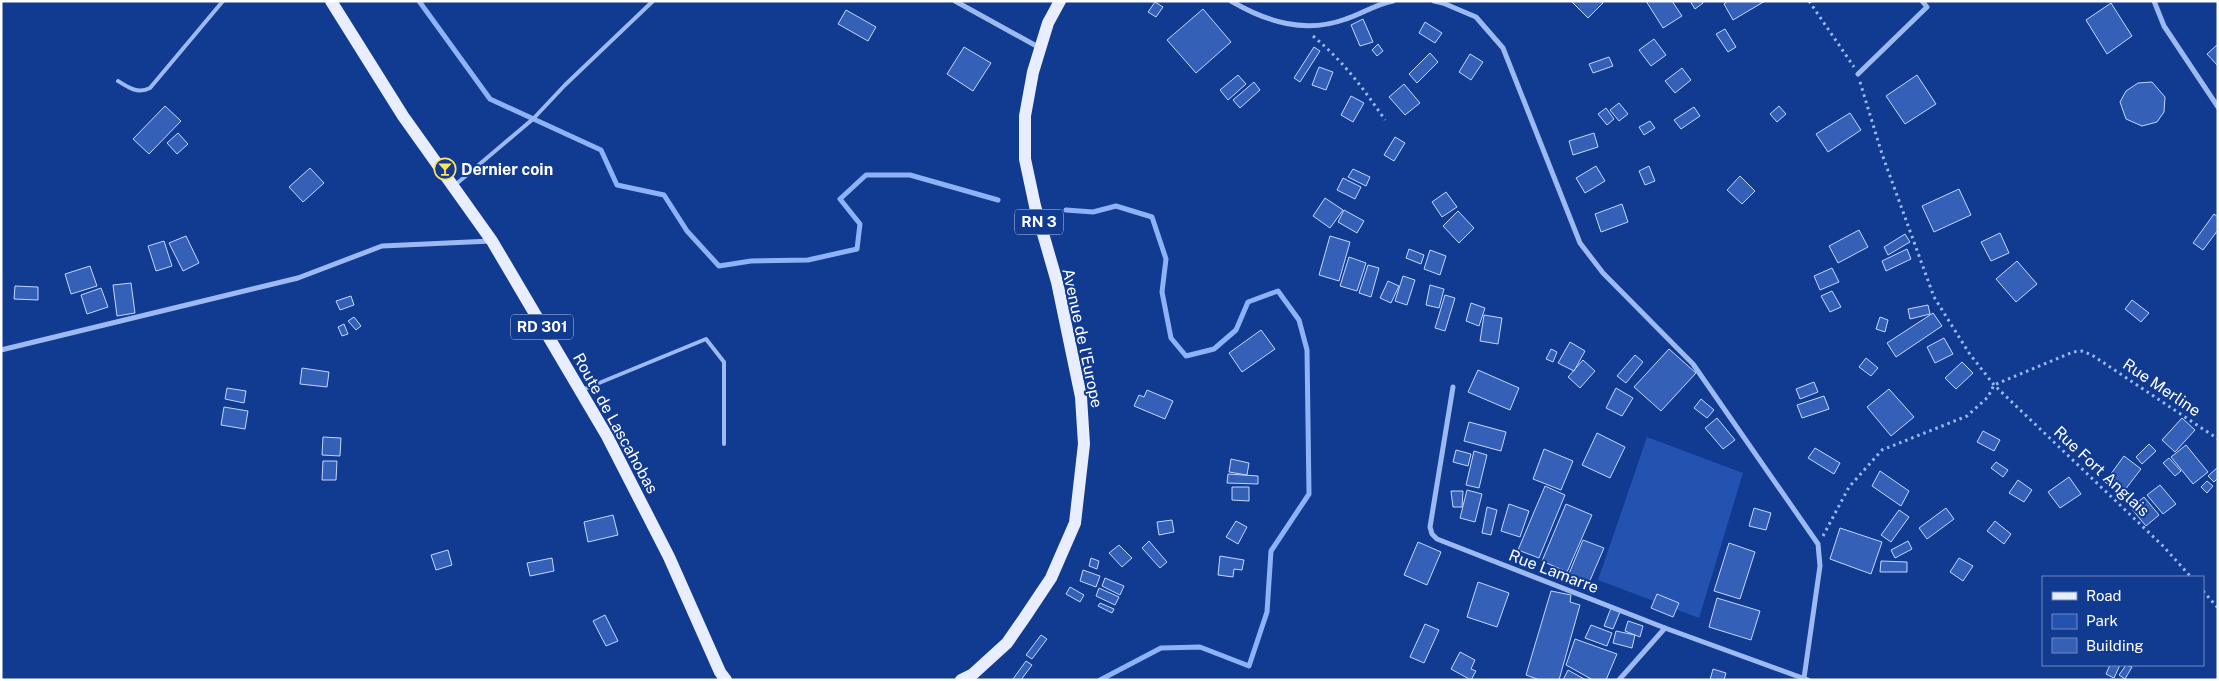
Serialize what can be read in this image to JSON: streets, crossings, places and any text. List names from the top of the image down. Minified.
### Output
{"streets":{"main road":["RN 3","RD 301","Avenue de l'Europe","Route de Lascahobas"],"street":["Rue Lamarre"],"path":["Rue Merline","Rue Fort Anglais"]},"crossings":[["Rue Merline","Rue Fort Anglais"]],"places":{"bar":["Dernier coin"]},"legend":["Road","Park","Building"]}
